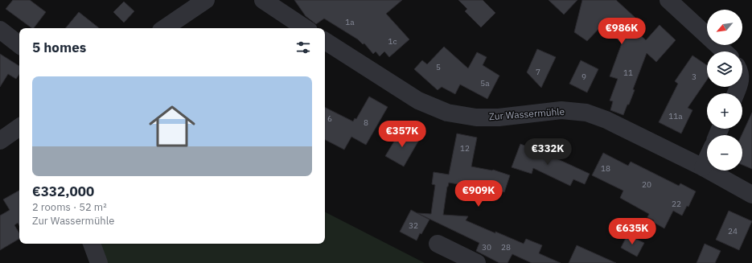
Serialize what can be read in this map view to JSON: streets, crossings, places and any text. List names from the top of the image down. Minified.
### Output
{"streets":{"street":["Zur Wassermühle"]},"house_numbers":["1a","1c","5","7","11","9","3","5a","11a","6","8","12","18","20","22","32","24","30","28"],"north":"bottom left","page":{"map_buttons":["+","−"],"price":["€986K","€357K","€332K","€909K","€635K"],"heading":"5 homes","list":[{"name":"€332,000","note":"2 rooms · 52 m² · Zur Wassermühle"}]}}
